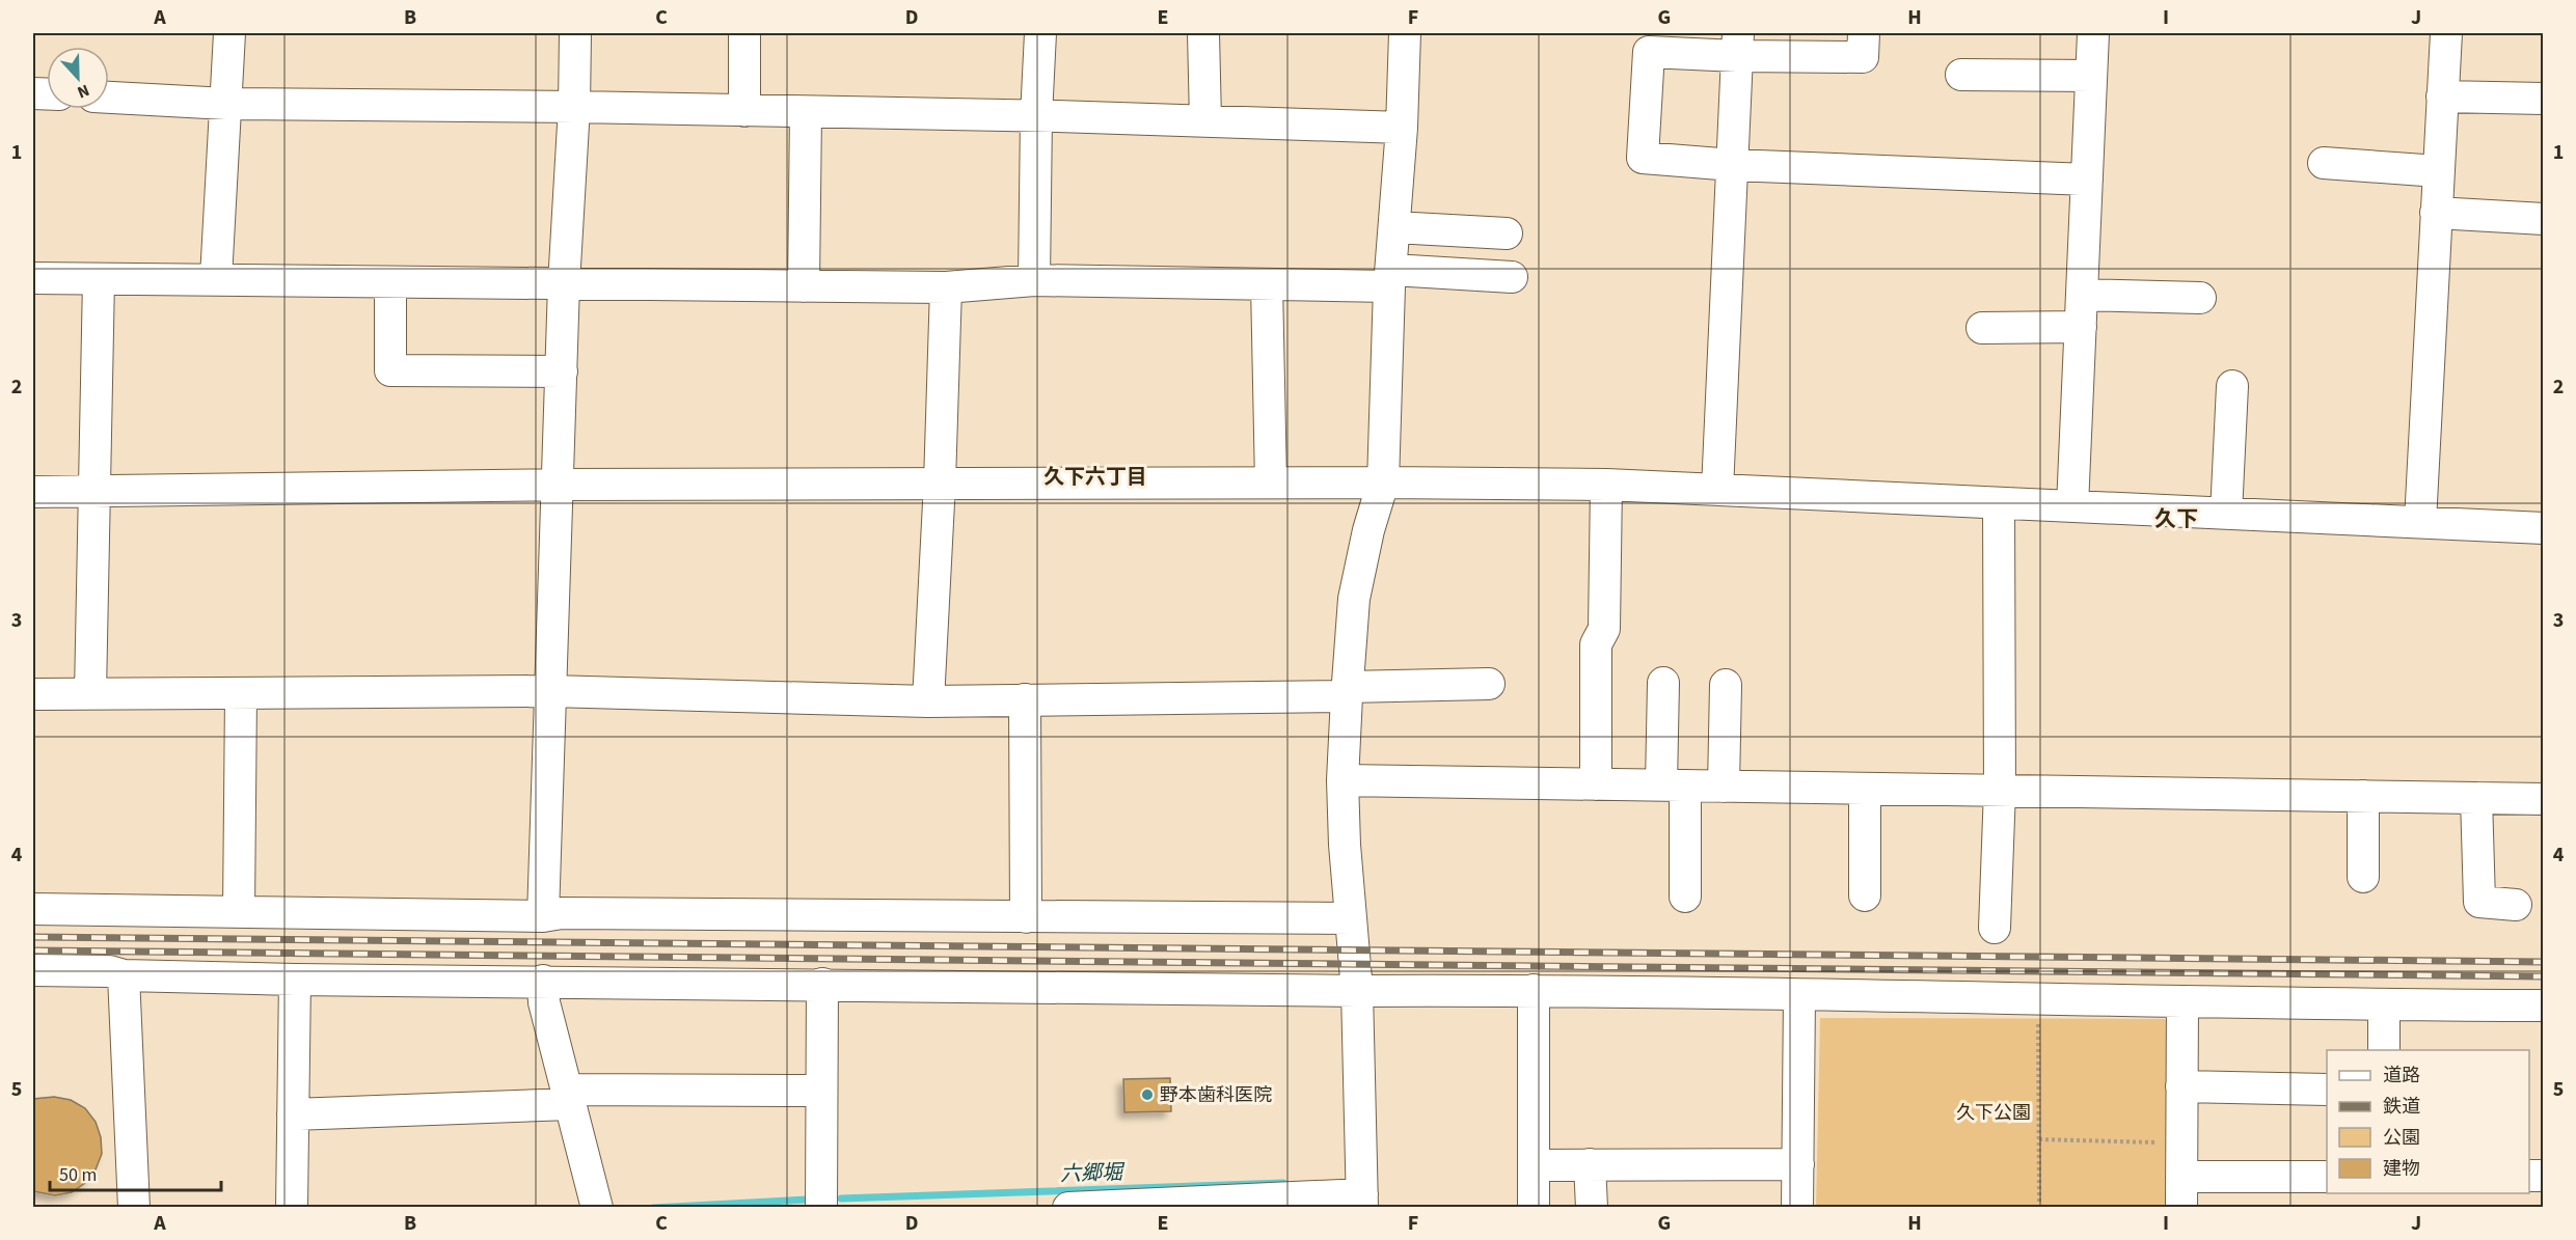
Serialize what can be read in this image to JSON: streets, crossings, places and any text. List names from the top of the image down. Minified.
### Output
{"districts":["久下六丁目","久下"],"water":["六郷堀"],"parks":["久下公園"],"places":["野本歯科医院"],"legend":["道路","鉄道","公園","建物"],"scale_bar":"50 m","north":"bottom","grid":{"columns":["A","B","C","D","E","F","G","H","I","J"],"rows":["1","2","3","4","5"]}}
